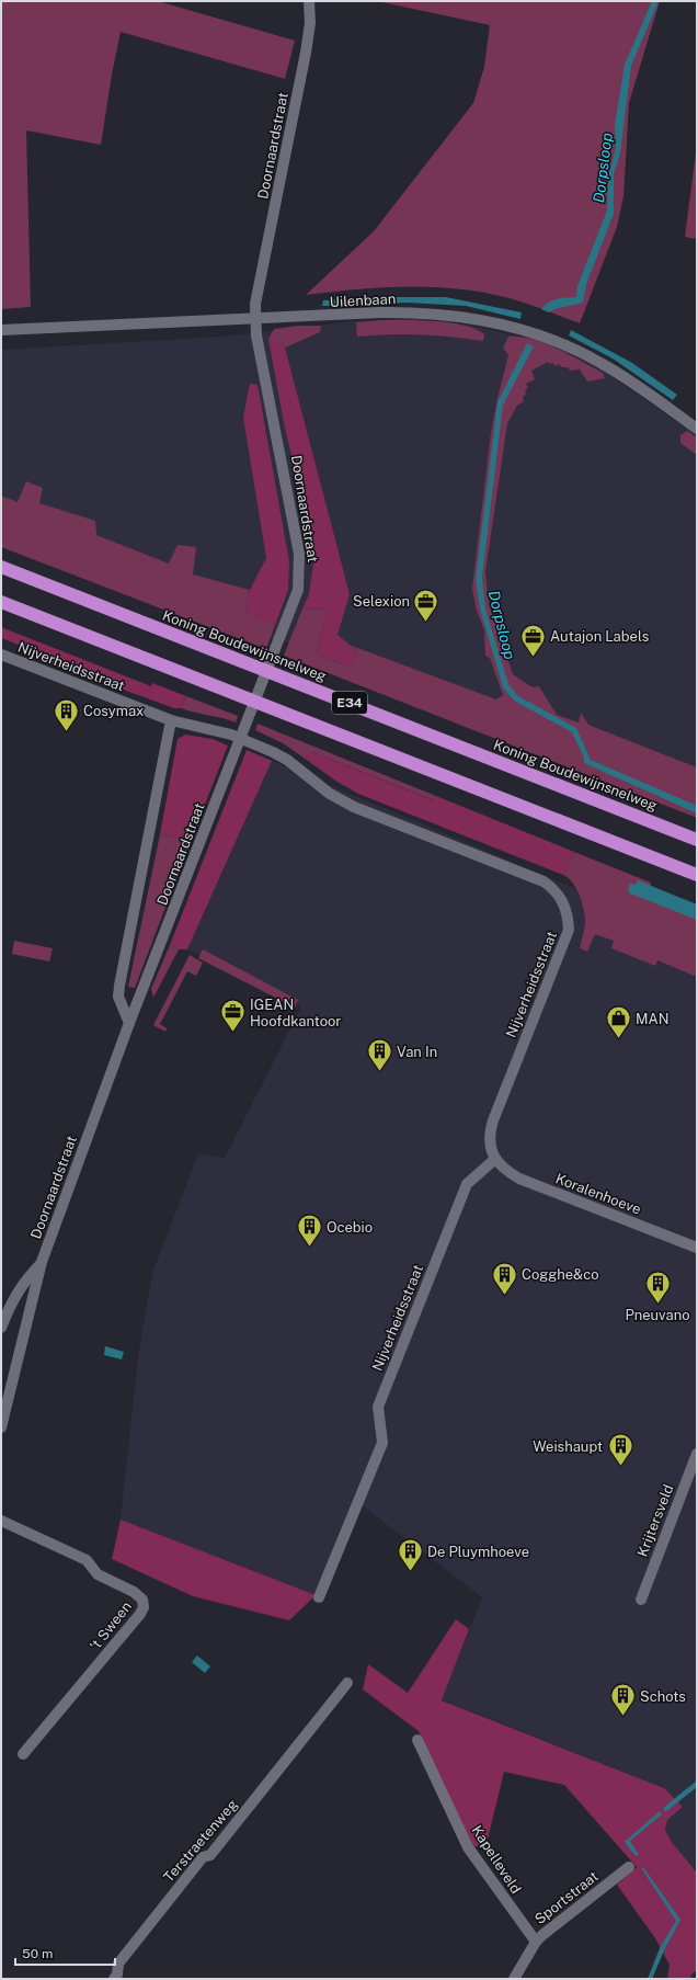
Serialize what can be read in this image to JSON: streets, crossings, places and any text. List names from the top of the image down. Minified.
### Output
{"streets":{"highway":["Koning Boudewijnsnelweg","E34"],"street":["Doornaardstraat","Uilenbaan","Nijverheidsstraat","Koralenhoeve","Krijtersveld","'t Sween","Terstraetenweg","Kapelleveld","Sportstraat"]},"crossings":[["Doornaardstraat","Uilenbaan"],["Doornaardstraat","Nijverheidsstraat"],["Nijverheidsstraat","Koralenhoeve"],["Kapelleveld","Sportstraat"]],"water":["Dorpsloop"],"places":{"office":["Selexion","Autajon Labels","IGEAN Hoofdkantoor"],"building":["Cosymax","Van In","Ocebio","Cogghe&co","Pneuvano","Weishaupt","De Pluymhoeve","Schots"],"shop":["MAN"]},"scale_bar":"50 m"}
